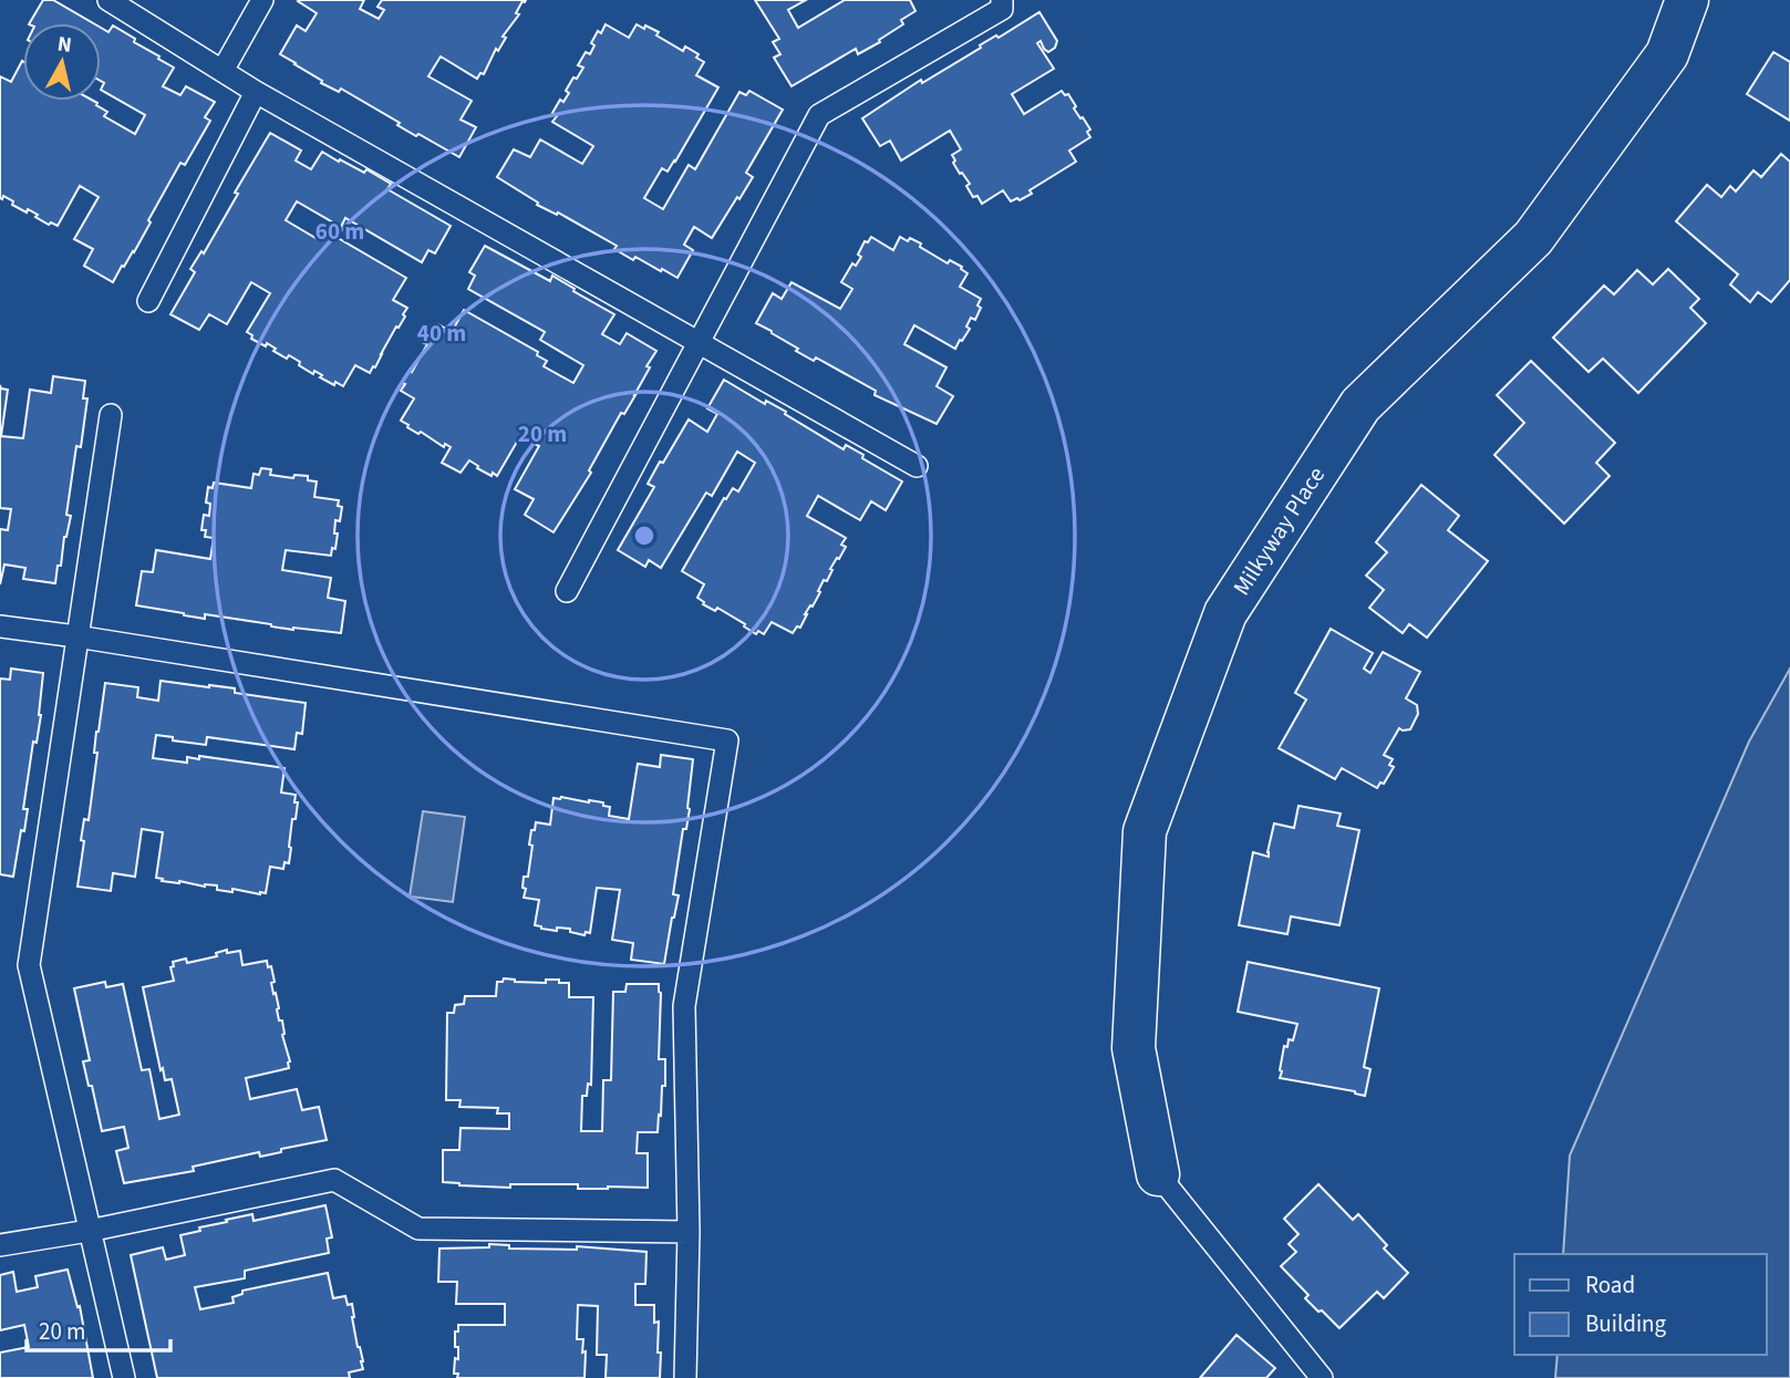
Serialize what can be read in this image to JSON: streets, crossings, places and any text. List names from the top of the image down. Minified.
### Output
{"streets":{"street":["Milkyway Place"]},"legend":["Road","Building"],"scale_bar":"20 m","north":"top","rings":["60 m","40 m","20 m"]}
